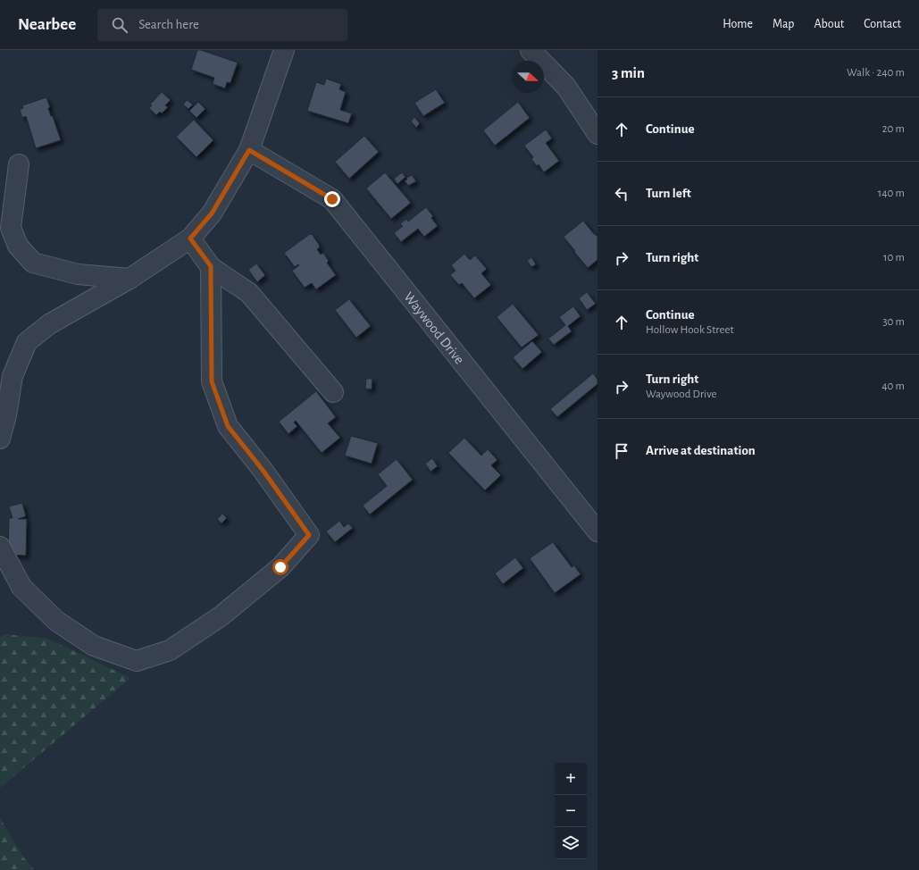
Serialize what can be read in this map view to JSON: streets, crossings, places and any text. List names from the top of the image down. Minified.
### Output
{"streets":{"street":["Waywood Drive"]},"north":"right","page":{"header":"Nearbee","search":"Search here","nav":["Home","Map","About","Contact"],"heading":["3 min","Walk · 240 m"],"list":[["Continue","20 m"],["Turn left","140 m"],["Turn right","10 m"],["Continue","Hollow Hook Street","30 m"],["Turn right","Waywood Drive","40 m"],"Arrive at destination"],"map_buttons":["+","−"]}}
